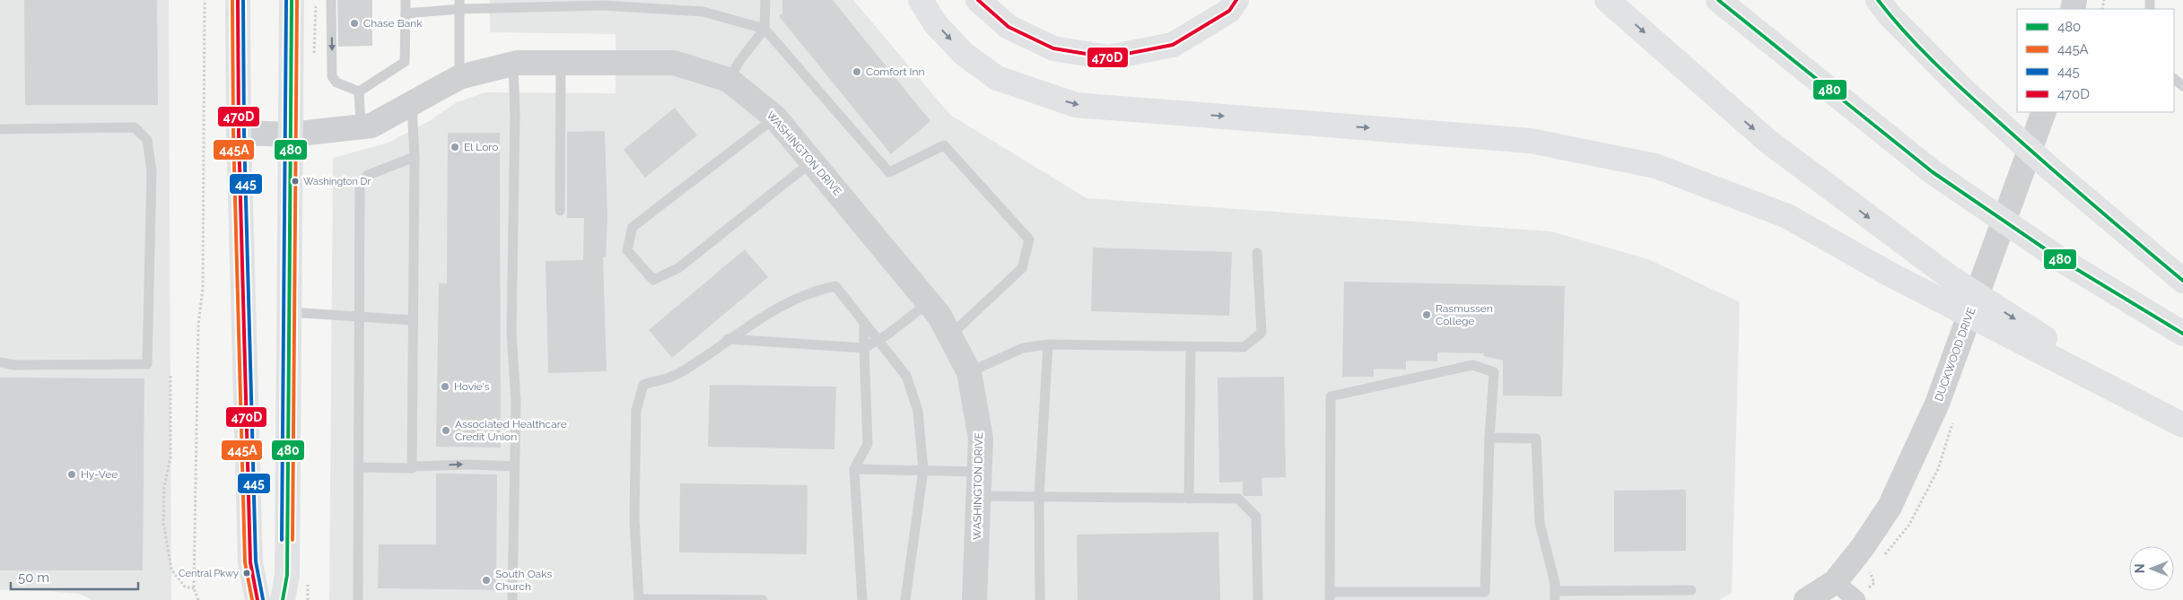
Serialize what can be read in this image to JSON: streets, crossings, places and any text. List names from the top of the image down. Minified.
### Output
{"streets":{"street":["WASHINGTON DRIVE","DUCKWOOD DRIVE"]},"places":["Chase Bank","Comfort Inn","El Loro","Washington Dr","Rasmussen College","Hovie's","Associated Healthcare Credit Union","Hy-Vee","Central Pkwy","South Oaks Church"],"lines":["transit line 480","transit line 445A","transit line 445","transit line 470D"],"legend":["480","445A","445","470D"],"scale_bar":"50 m","north":"left"}
